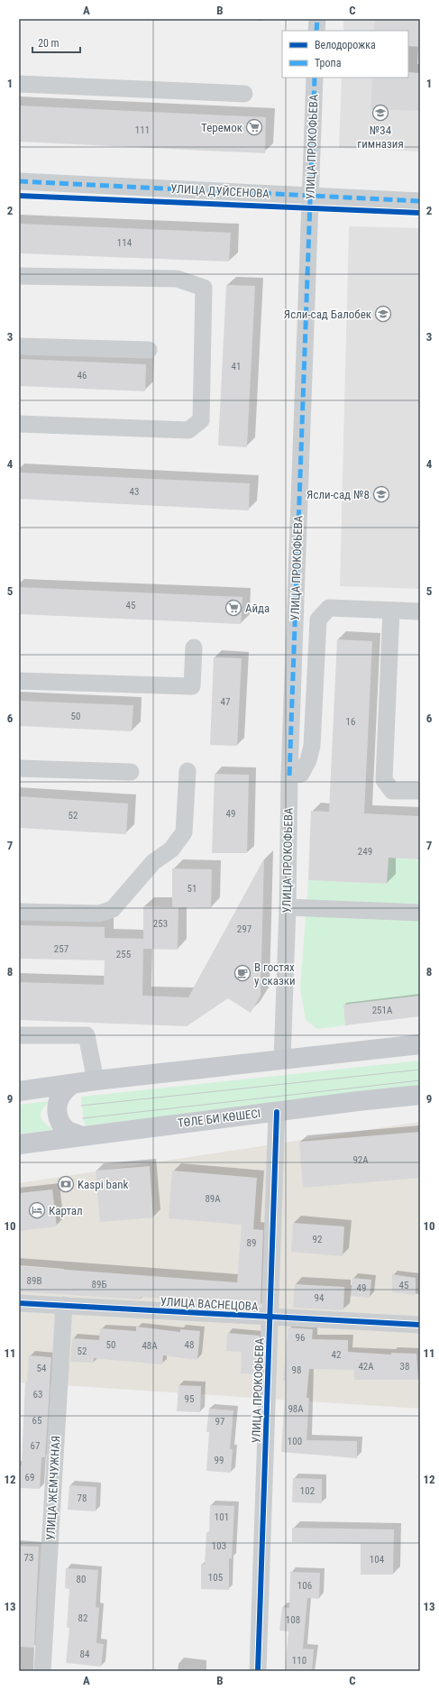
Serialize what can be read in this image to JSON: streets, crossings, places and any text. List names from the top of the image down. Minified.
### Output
{"streets":{"main road":["ТӨЛЕ БИ КӨШЕСІ"],"street":["УЛИЦА ПРОКОФЬЕВА","УЛИЦА ДУЙСЕНОВА","УЛИЦА ВАСНЕЦОВА","УЛИЦА ЖЕМЧУЖНАЯ"]},"crossings":[["УЛИЦА ПРОКОФЬЕВА","УЛИЦА ДУЙСЕНОВА"],["УЛИЦА ПРОКОФЬЕВА","ТӨЛЕ БИ КӨШЕСІ"],["УЛИЦА ПРОКОФЬЕВА","УЛИЦА ВАСНЕЦОВА"],["УЛИЦА ВАСНЕЦОВА","УЛИЦА ЖЕМЧУЖНАЯ"]],"places":{"school or university":["№34 гимназия","Ясли-сад Балобек","Ясли-сад №8"],"supermarket":["Теремок","Айда"],"cafe":["В гостях у сказки"],"bank":["Kaspi bank"],"hotel":["Картал"]},"house_numbers":["111","114","41","46","43","45","47","50","16","49","52","249","51","253","297","257","255","251А","92А","89А","92","89","89В","89Б","45","49","94","96","50","48","48А","52","42","42А","38","54","98","63","95","98А","65","97","100","67","99","69","102","78","101","103","73","104","105","80","106","82","108","84","110"],"legend":["Велодорожка","Тропа"],"scale_bar":"20 m","grid":{"columns":["A","B","C"],"rows":["1","2","3","4","5","6","7","8","9","10","11","12","13"]}}
